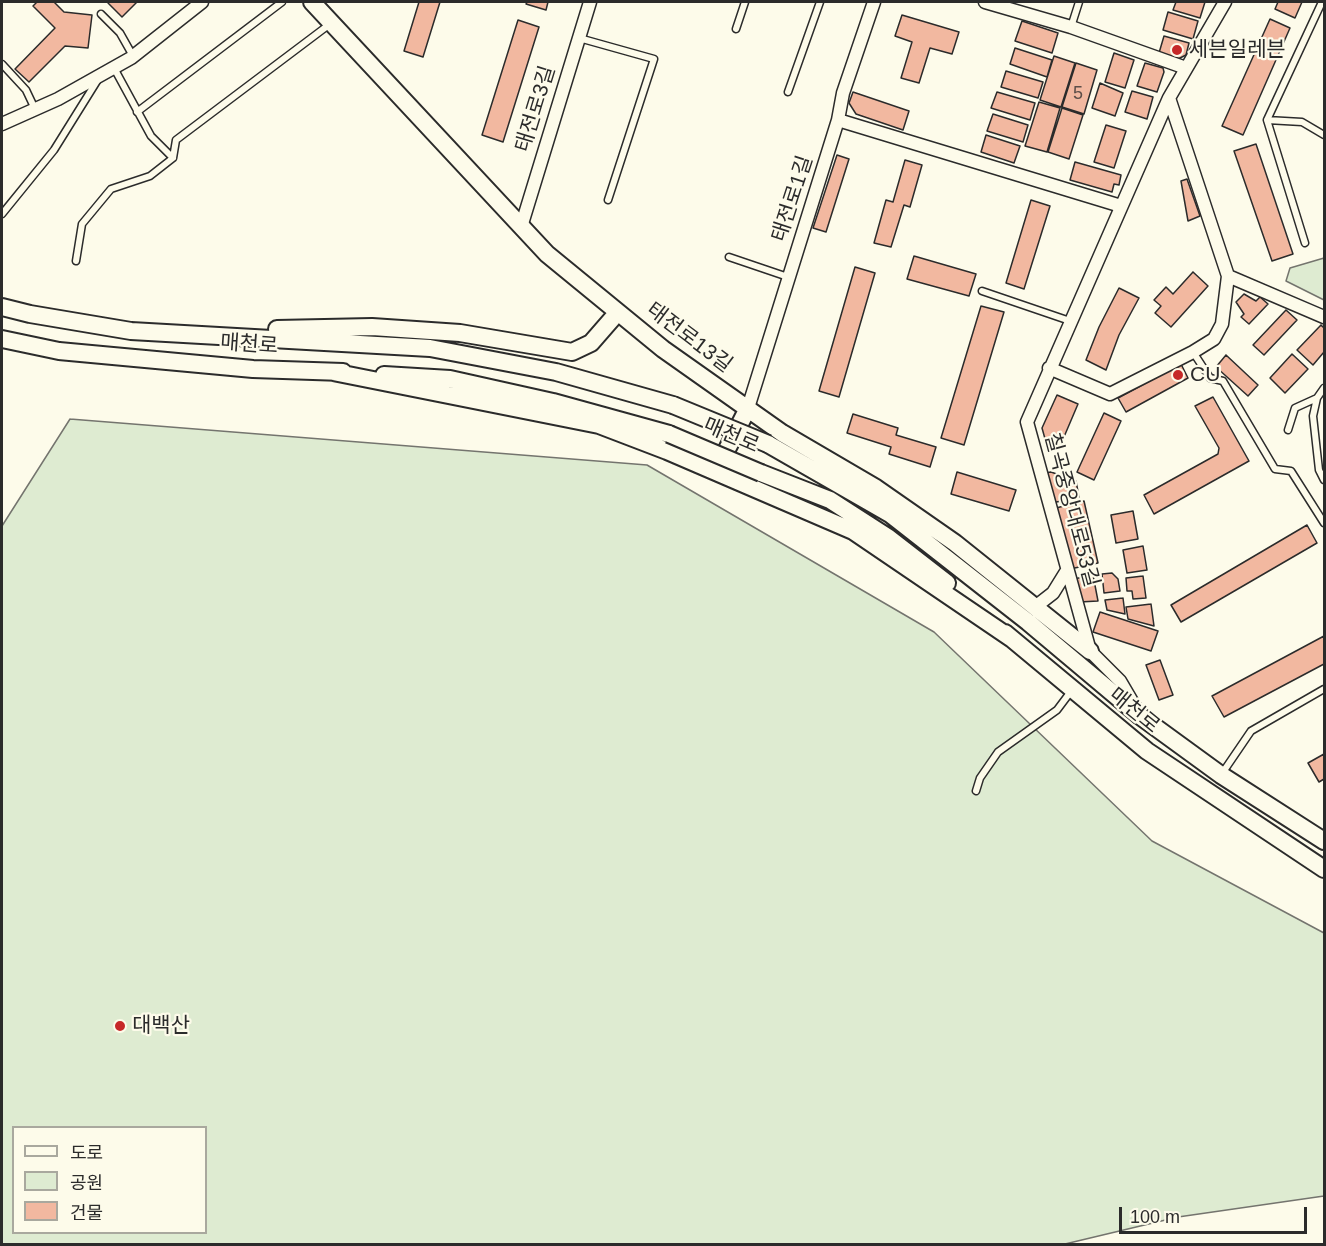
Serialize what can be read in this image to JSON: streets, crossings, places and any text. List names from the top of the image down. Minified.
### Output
{"streets":{"main road":["태전로13길","매천로"],"street":["태전로3길","태전로1길","칠곡중앙대로53길"]},"crossings":[["태전로3길","태전로13길"],["태전로1길","태전로13길"],["태전로13길","칠곡중앙대로53길"],["매천로","칠곡중앙대로53길"]],"places":["세븐일레븐","CU","대백산"],"house_numbers":["5"],"legend":["도로","공원","건물"],"scale_bar":"100 m"}
